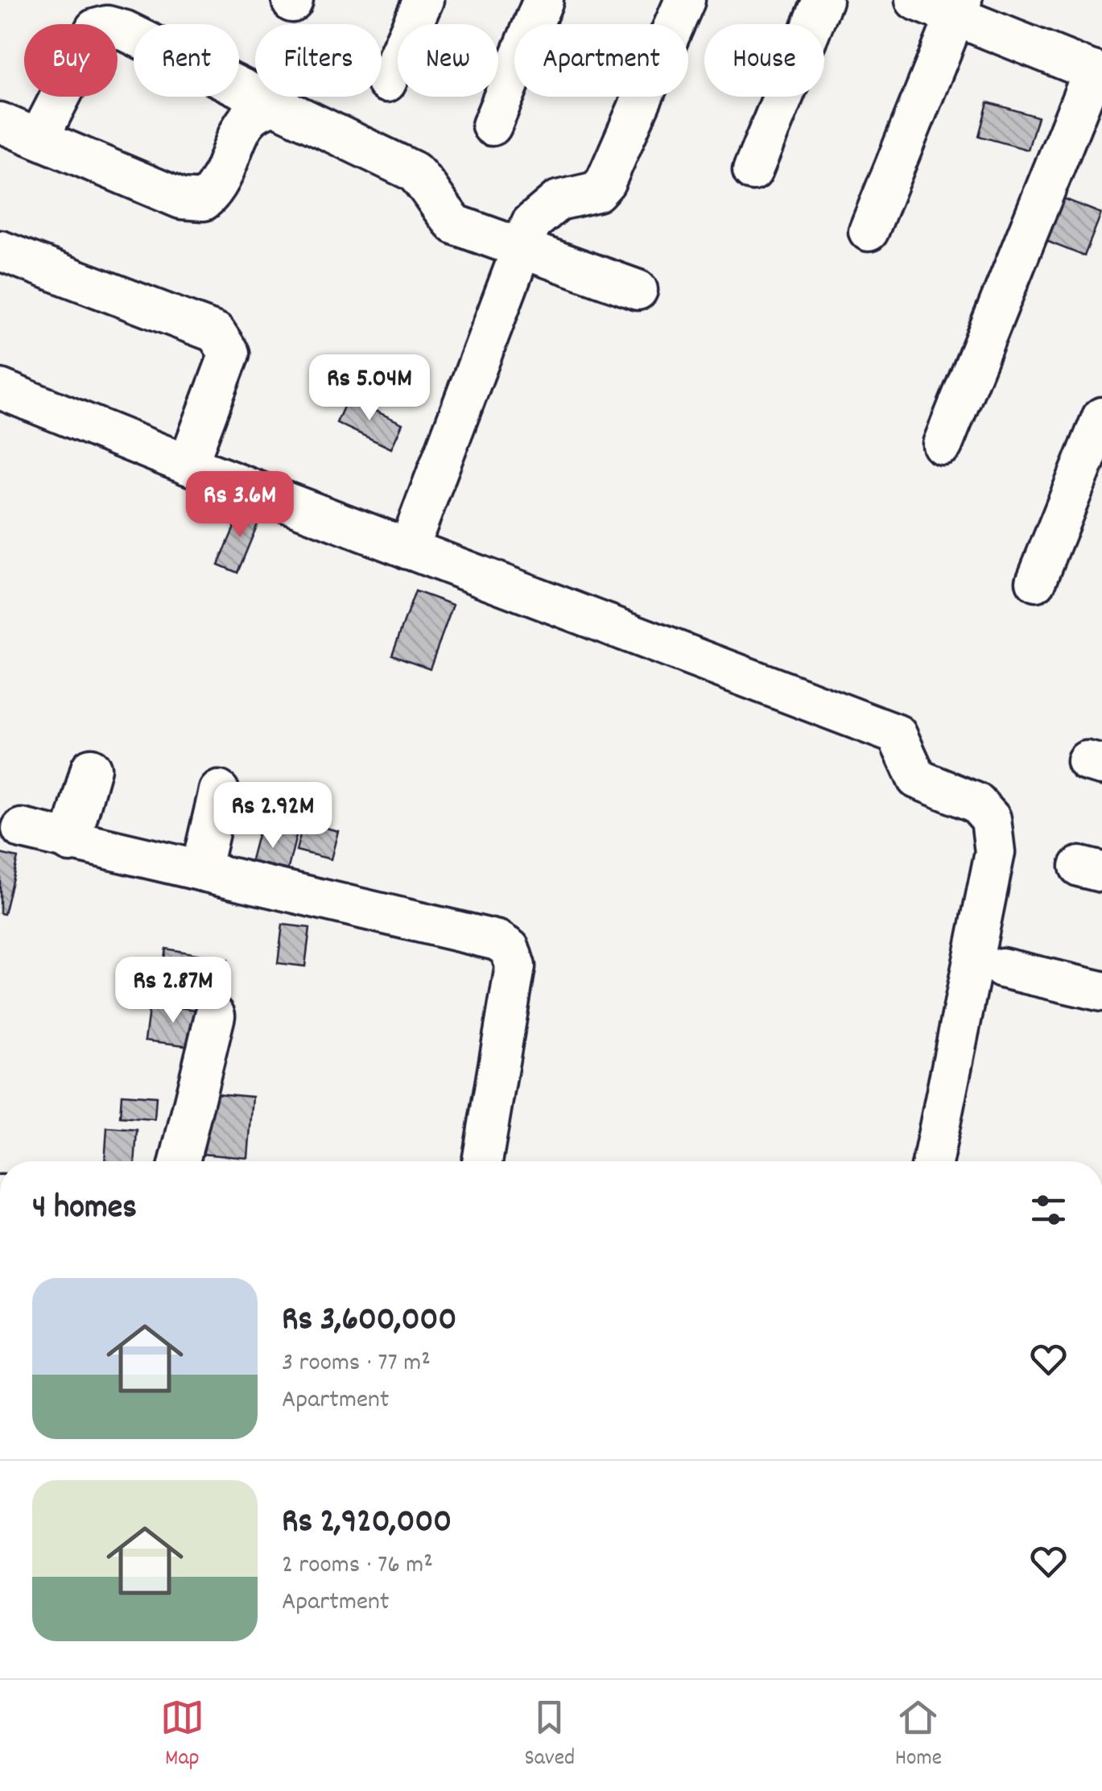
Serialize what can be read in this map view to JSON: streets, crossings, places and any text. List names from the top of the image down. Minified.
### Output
{"page":{"chip":["Buy","Rent","Filters","New","Apartment","House"],"price":["Rs 5.04M","Rs 3.6M","Rs 2.92M","Rs 2.87M"],"heading":"4 homes","list":[{"name":"Rs 3,600,000","note":"3 rooms · 77 m² · Apartment"},{"name":"Rs 2,920,000","note":"2 rooms · 76 m² · Apartment"}],"tabs":["Map","Saved","Home"]}}
